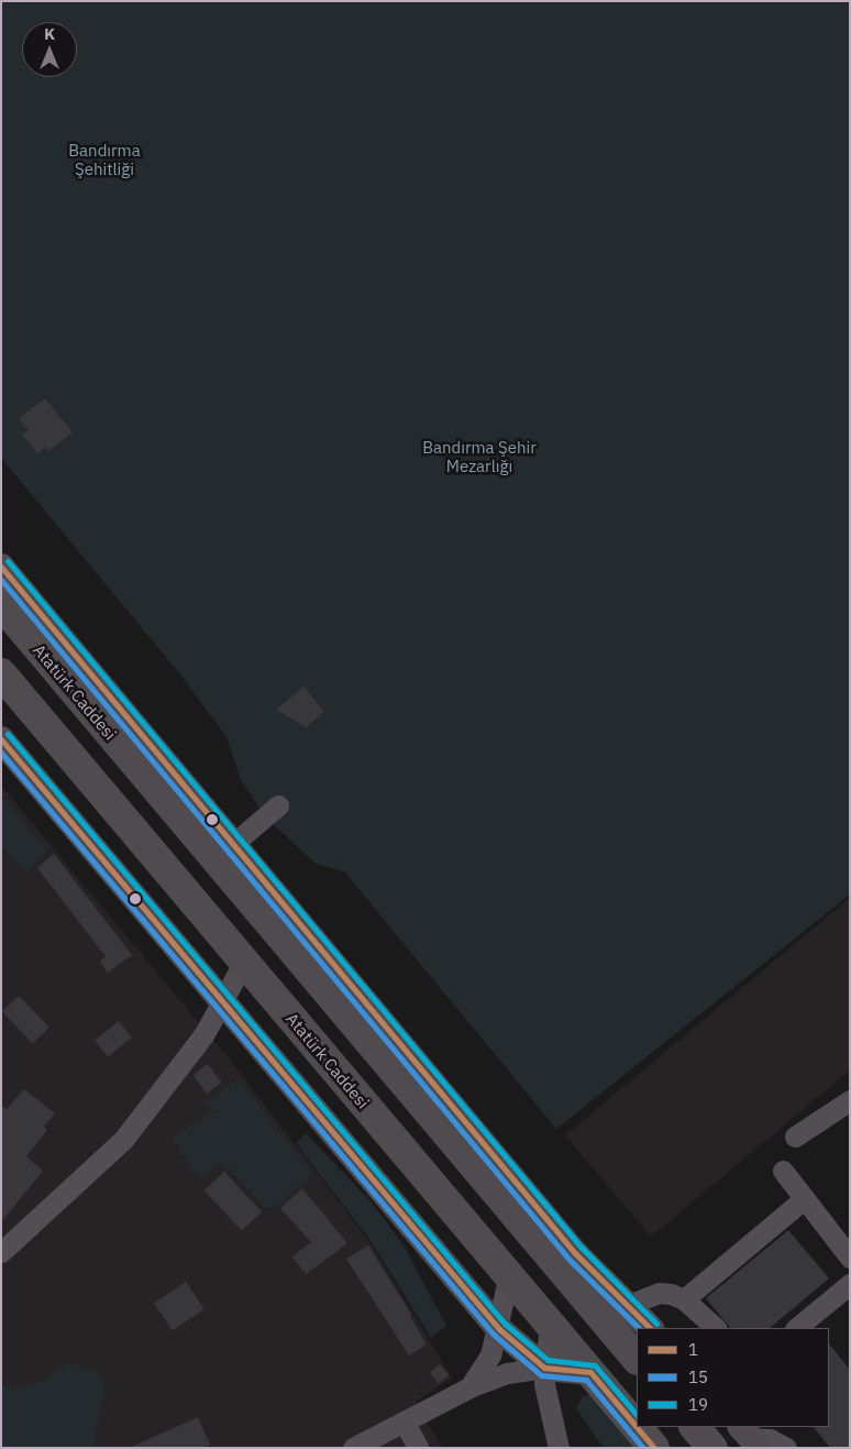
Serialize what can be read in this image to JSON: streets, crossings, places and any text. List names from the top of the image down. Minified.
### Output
{"streets":{"highway":["Atatürk Caddesi"]},"parks":["Bandırma Şehitliği","Bandırma Şehir Mezarlığı"],"lines":["transit line 19","transit line 1","transit line 15"],"legend":["1","15","19"],"north":"top"}
